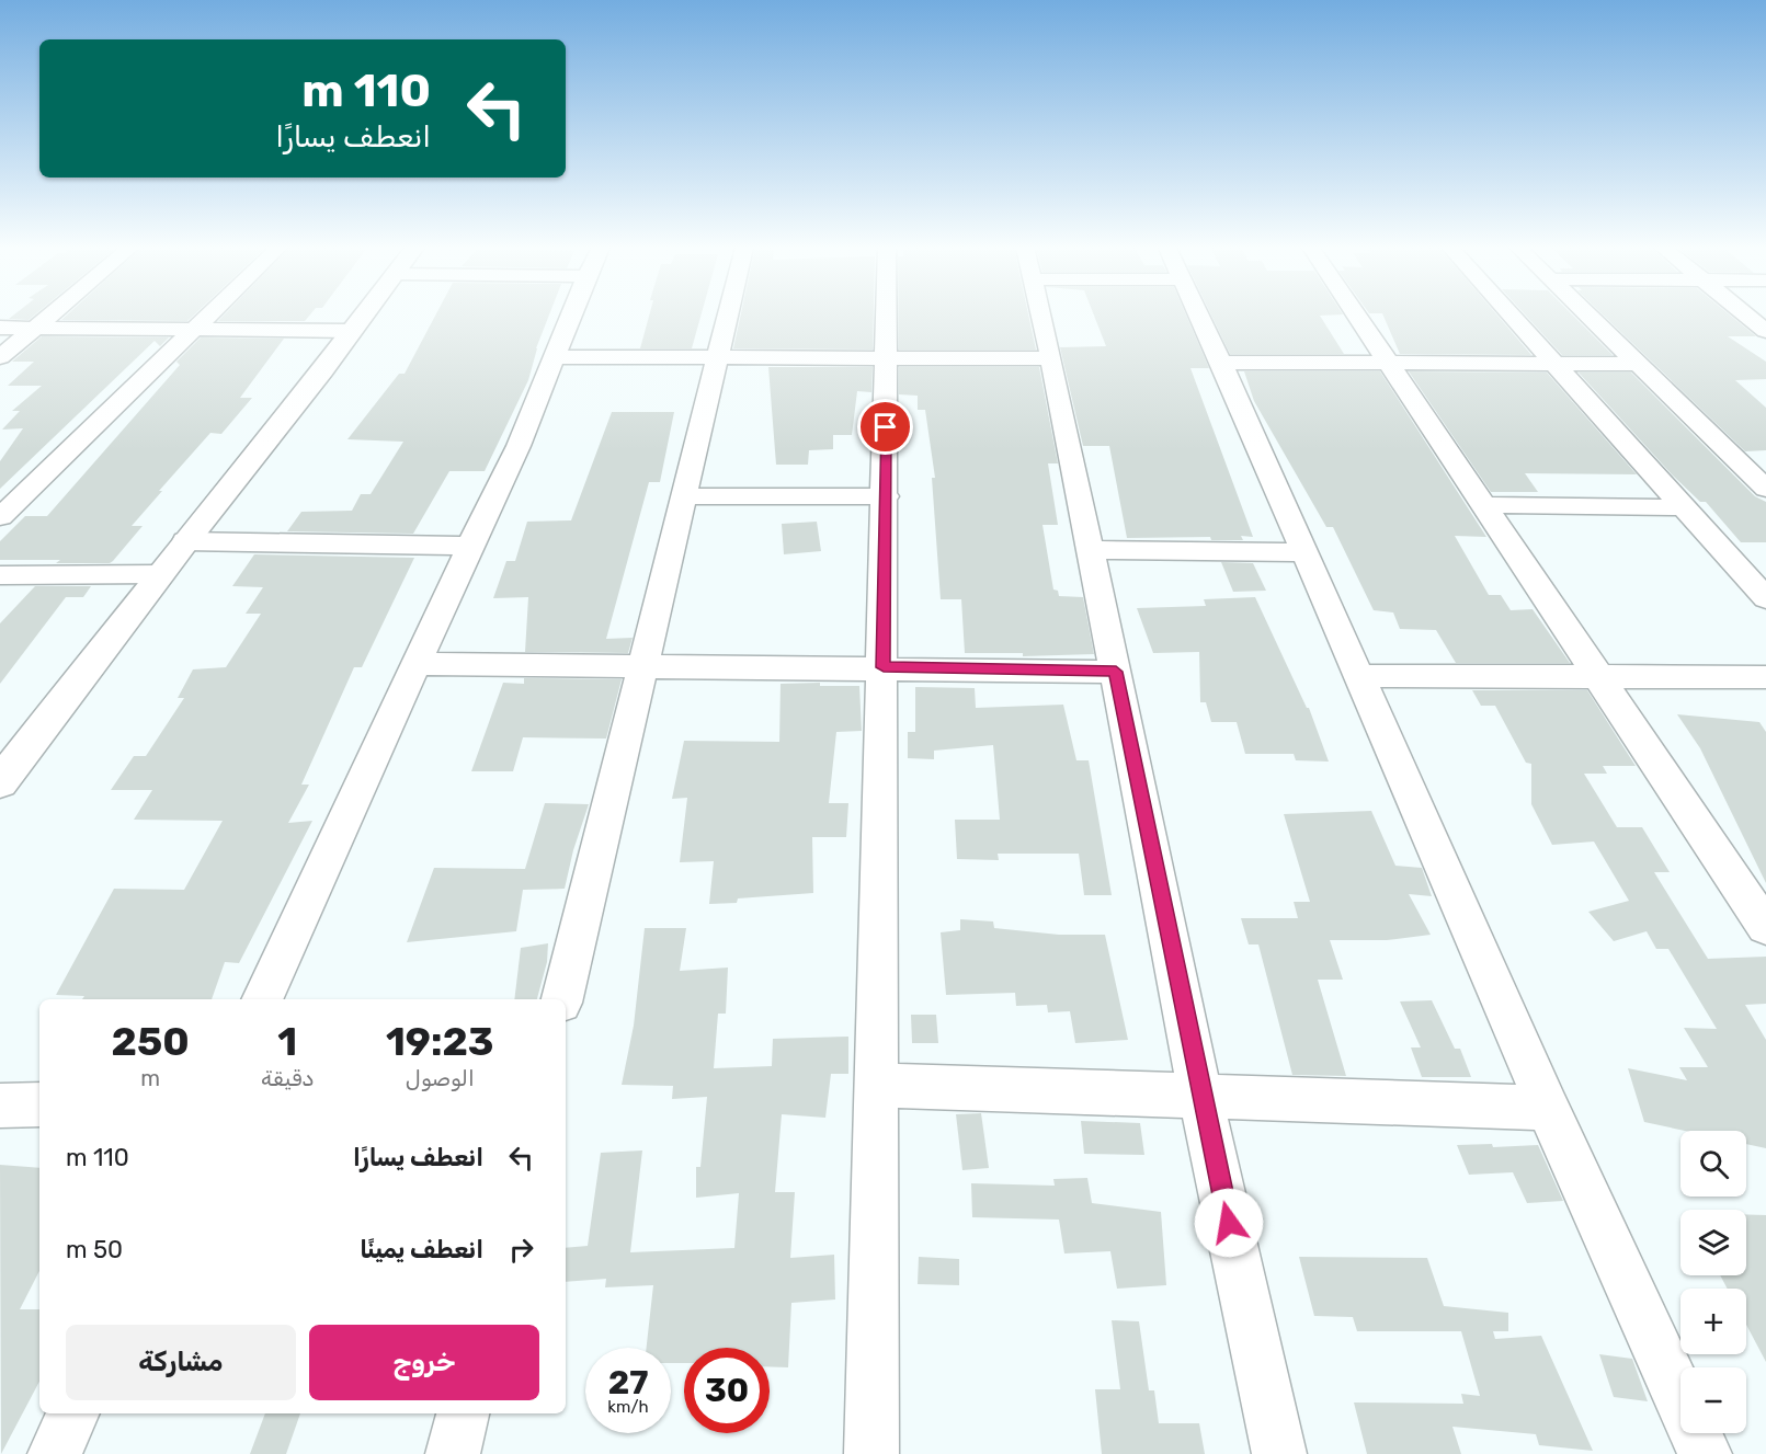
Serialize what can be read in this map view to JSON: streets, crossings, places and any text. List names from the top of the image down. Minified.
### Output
{"page":{"turn":["110 m","انعطف يسارًا"],"eta":["19:23","الوصول","1","دقيقة","250","m"],"list":[{"name":"انعطف يسارًا","value":"110 m"},{"name":"انعطف يمينًا","value":"50 m"}],"map_buttons":["+","−"],"buttons":["خروج","مشاركة"],"speed":"27 km/h","limit":"30"}}
